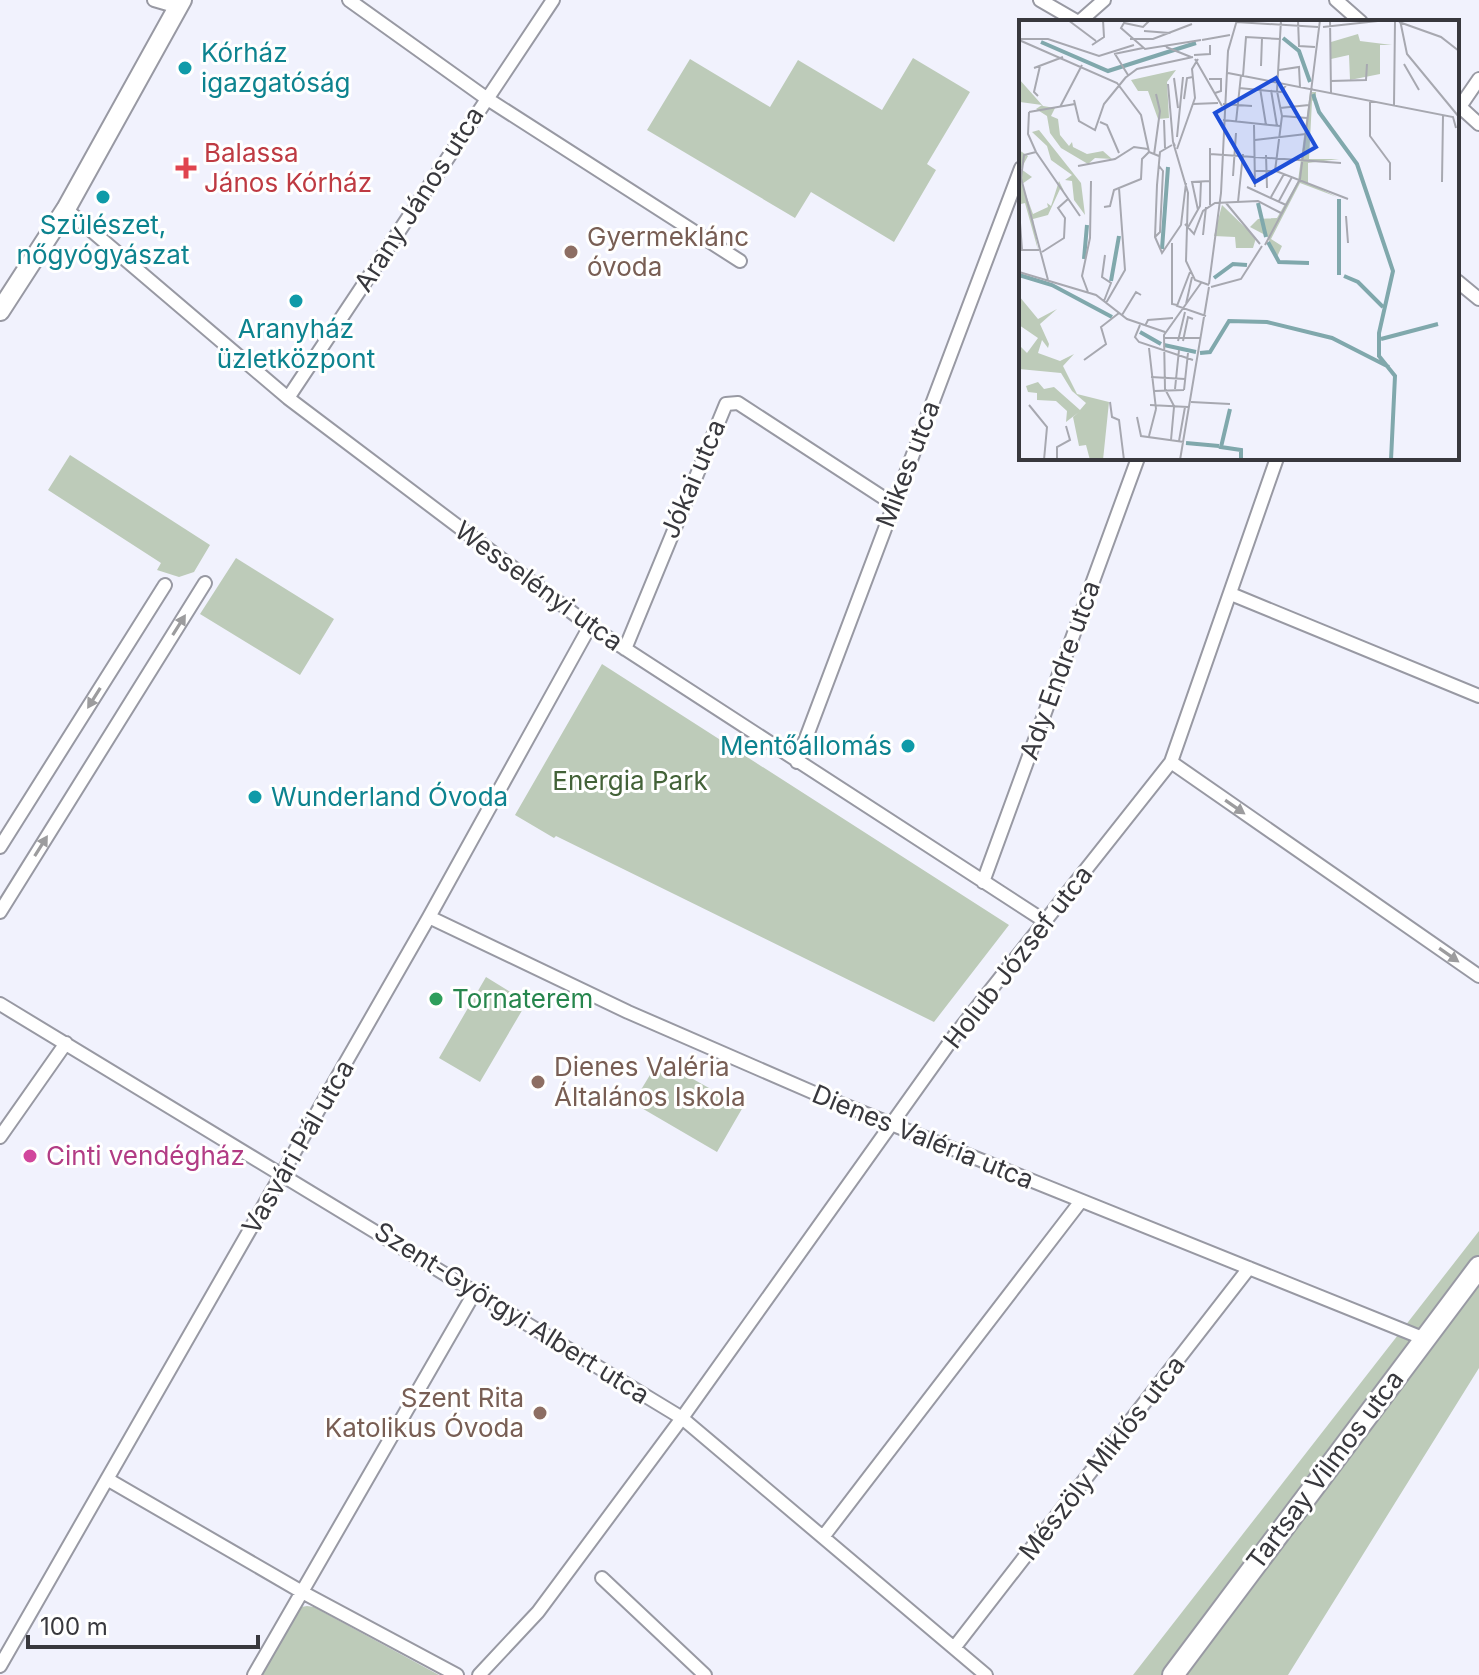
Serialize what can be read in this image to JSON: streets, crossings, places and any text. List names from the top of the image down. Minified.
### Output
{"streets":{"main road":["Tartsay Vilmos utca"],"street":["Arany János utca","Mikes utca","Jókai utca","Wesselényi utca","Ady Endre utca","Holub József utca","Dienes Valéria utca","Vasvári Pál utca","Szent-Györgyi Albert utca","Mészöly Miklós utca"]},"crossings":[["Arany János utca","Wesselényi utca"],["Mikes utca","Jókai utca"],["Mikes utca","Wesselényi utca"],["Jókai utca","Wesselényi utca"],["Wesselényi utca","Ady Endre utca"],["Wesselényi utca","Holub József utca"],["Wesselényi utca","Vasvári Pál utca"],["Holub József utca","Dienes Valéria utca"],["Holub József utca","Szent-Györgyi Albert utca"],["Dienes Valéria utca","Vasvári Pál utca"],["Dienes Valéria utca","Mészöly Miklós utca"],["Dienes Valéria utca","Tartsay Vilmos utca"],["Vasvári Pál utca","Szent-Györgyi Albert utca"],["Szent-Györgyi Albert utca","Mészöly Miklós utca"]],"parks":["Energia Park"],"places":{"other":["Kórház igazgatóság","Szülészet, nőgyógyászat","Gyermeklánc óvoda","Aranyház üzletközpont","Mentőállomás","Wunderland Óvoda","Tornaterem","Dienes Valéria Általános Iskola","Cinti vendégház","Szent Rita Katolikus Óvoda"],"health":["Balassa János Kórház"]},"scale_bar":"100 m"}
